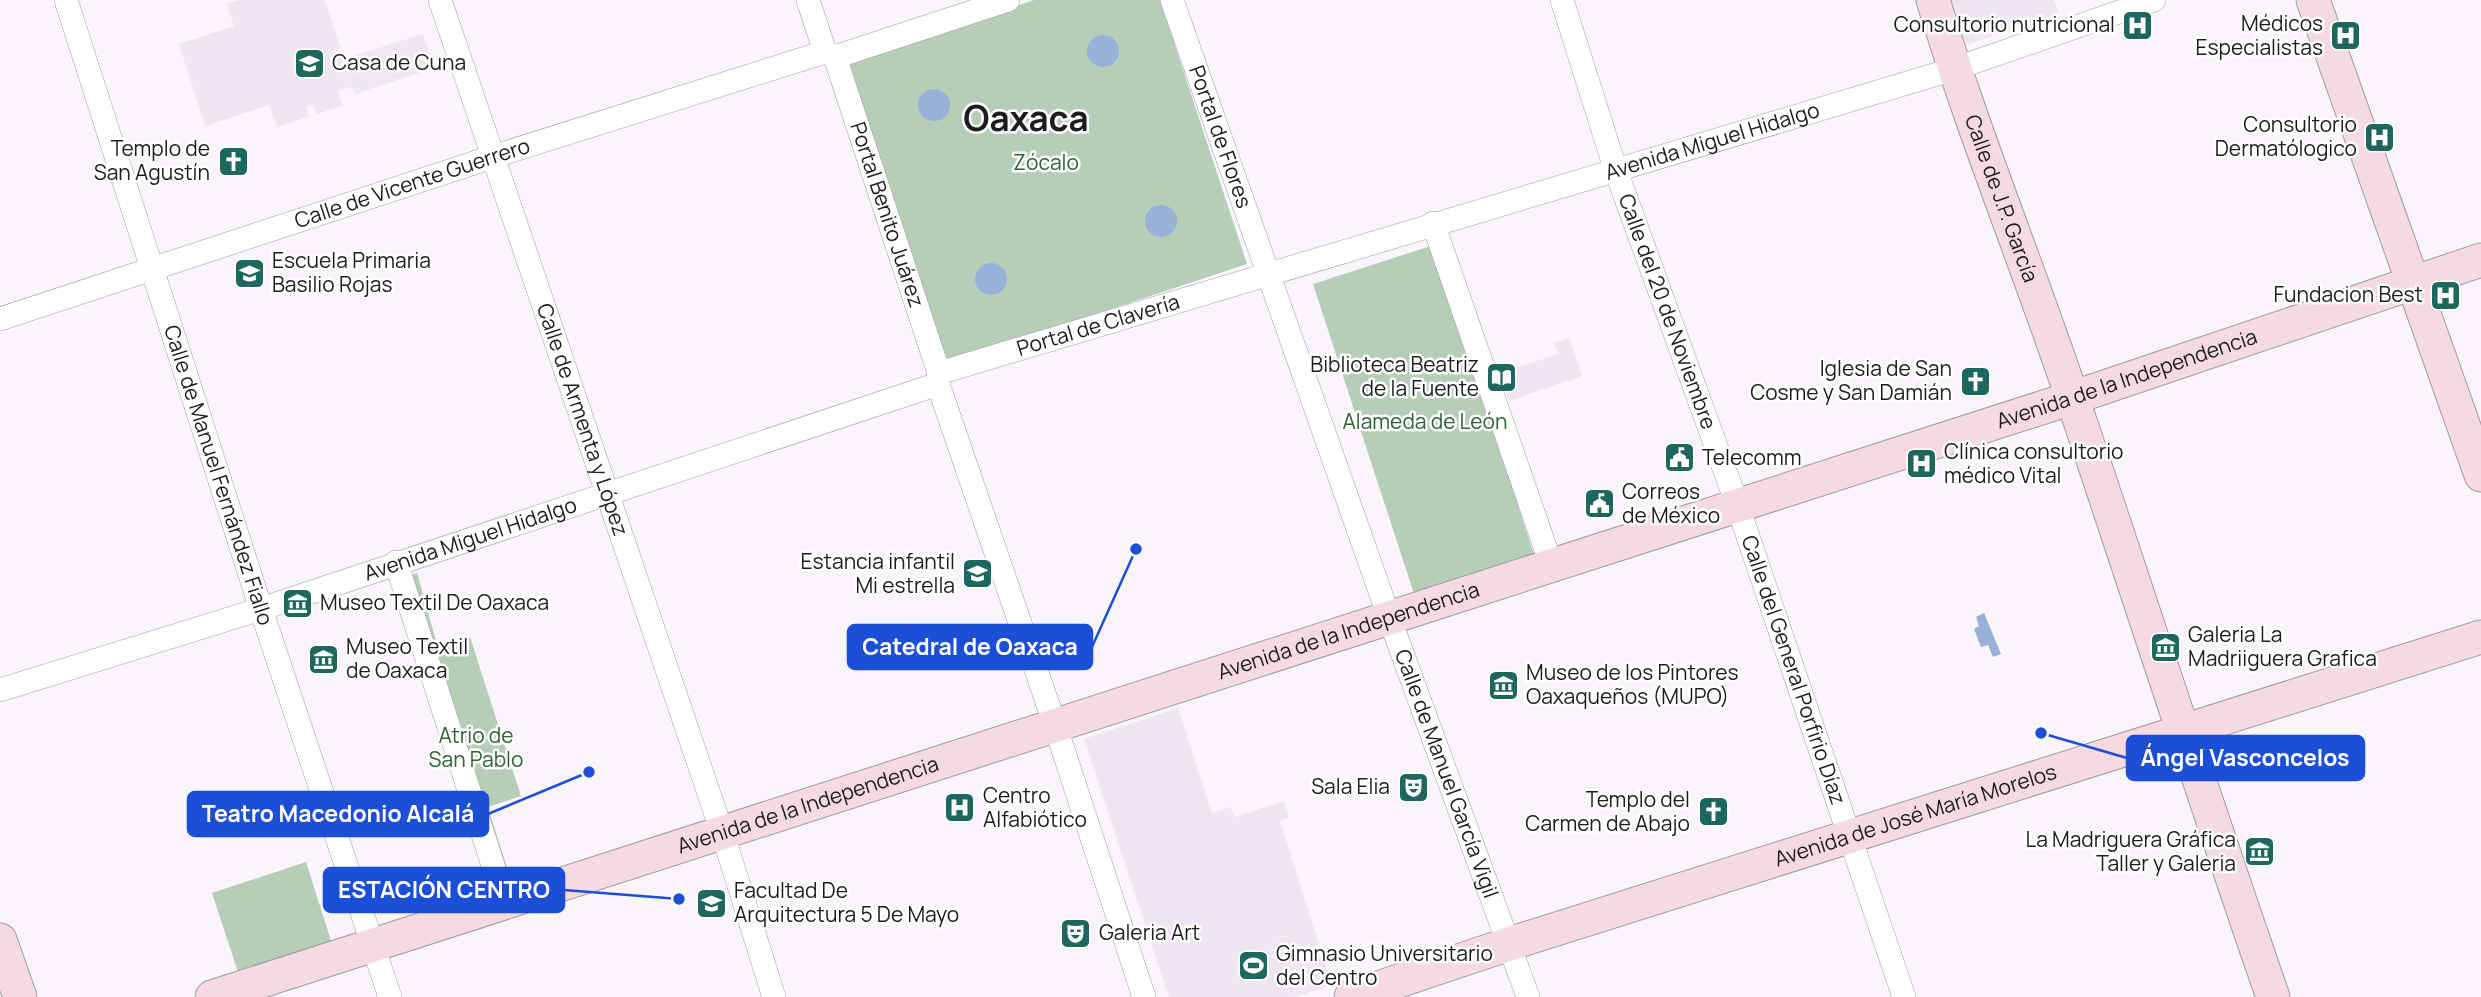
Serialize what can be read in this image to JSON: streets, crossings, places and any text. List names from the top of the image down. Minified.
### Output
{"streets":{"street":["Portal de Flores","Avenida Miguel Hidalgo","Calle de Vicente Guerrero","Calle de J.P. García","Portal Benito Juárez","Calle del 20 de Noviembre","Portal de Clavería","Avenida de la Independencia","Calle de Armenta y López","Calle de Manuel Fernández Fiallo","Calle del General Porfirio Díaz","Calle de Manuel García Vigil","Avenida de José María Morelos"]},"crossings":[["Portal de Flores","Avenida Miguel Hidalgo"],["Portal de Flores","Portal de Clavería"],["Portal de Flores","Calle de Manuel García Vigil"],["Avenida Miguel Hidalgo","Calle de J.P. García"],["Avenida Miguel Hidalgo","Portal Benito Juárez"],["Avenida Miguel Hidalgo","Calle del 20 de Noviembre"],["Avenida Miguel Hidalgo","Portal de Clavería"],["Avenida Miguel Hidalgo","Calle de Armenta y López"],["Avenida Miguel Hidalgo","Calle de Manuel Fernández Fiallo"],["Avenida Miguel Hidalgo","Calle de Manuel García Vigil"],["Calle de Vicente Guerrero","Portal Benito Juárez"],["Calle de Vicente Guerrero","Calle de Armenta y López"],["Calle de Vicente Guerrero","Calle de Manuel Fernández Fiallo"],["Calle de J.P. García","Avenida de la Independencia"],["Calle de J.P. García","Avenida de José María Morelos"],["Portal Benito Juárez","Portal de Clavería"],["Portal Benito Juárez","Avenida de la Independencia"],["Calle del 20 de Noviembre","Avenida de la Independencia"],["Calle del 20 de Noviembre","Calle del General Porfirio Díaz"],["Portal de Clavería","Calle de Manuel García Vigil"],["Avenida de la Independencia","Calle de Armenta y López"],["Avenida de la Independencia","Calle de Manuel Fernández Fiallo"],["Avenida de la Independencia","Calle del General Porfirio Díaz"],["Avenida de la Independencia","Calle de Manuel García Vigil"],["Calle del General Porfirio Díaz","Avenida de José María Morelos"],["Calle de Manuel García Vigil","Avenida de José María Morelos"]],"districts":["Oaxaca"],"parks":["Zócalo","Alameda de León","Atrio de San Pablo"],"places":{"hospital":["Consultorio nutricional","Médicos Especialistas","Consultorio Dermatólogico","Fundacion Best","Clínica consultorio médico Vital","Centro Alfabiótico"],"school or university":["Casa de Cuna","Escuela Primaria Basilio Rojas","Estancia infantil Mi estrella","Facultad De Arquitectura 5 De Mayo"],"church":["Templo de San Agustín","Iglesia de San Cosme y San Damián","Templo del Carmen de Abajo"],"library":["Biblioteca Beatriz de la Fuente"],"public building":["Telecomm","Correos de México"],"other":["Catedral de Oaxaca","Ángel Vasconcelos","Teatro Macedonio Alcalá","ESTACIÓN CENTRO"],"museum":["Museo Textil De Oaxaca","Galeria La Madriiguera Grafica","Museo Textil de Oaxaca","Museo de los Pintores Oaxaqueños (MUPO)","La Madriguera Gráfica Taller y Galeria"],"theatre":["Sala Elia","Galeria Art"],"sports":["Gimnasio Universitario del Centro"]}}
